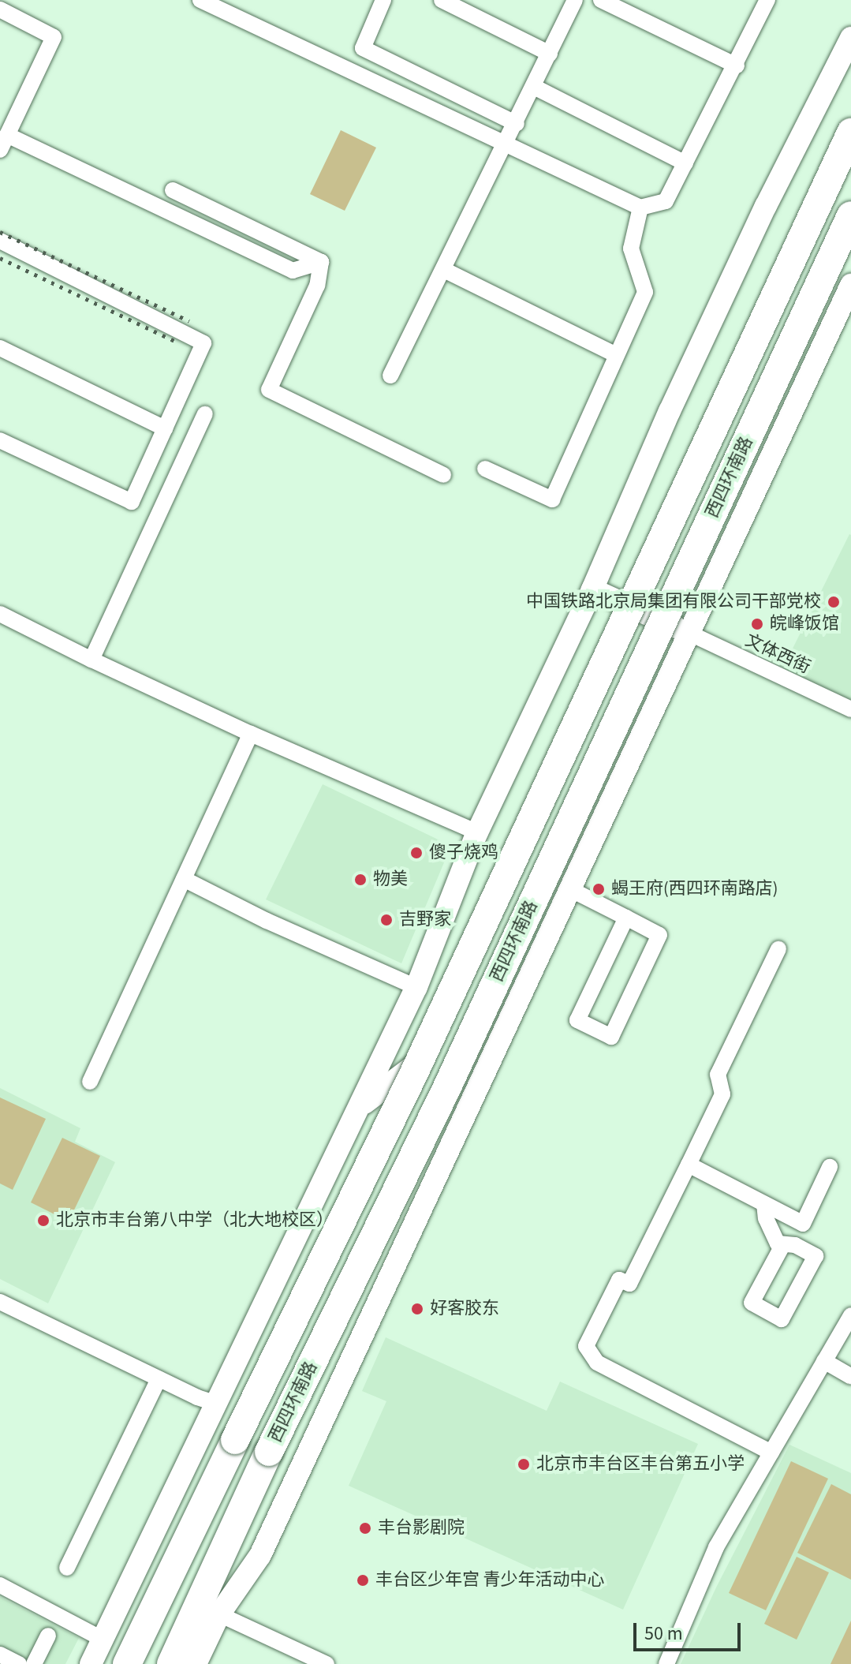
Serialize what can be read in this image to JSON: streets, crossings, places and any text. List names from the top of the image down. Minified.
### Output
{"streets":{"highway":["西四环南路"],"street":["文体西街"]},"crossings":[["西四环南路","文体西街"]],"places":["中国铁路北京局集团有限公司干部党校","皖峰饭馆","傻子烧鸡","物美","蝎王府(西四环南路店)","吉野家","北京市丰台第八中学（北大地校区）","好客胶东","北京市丰台区丰台第五小学","丰台影剧院","丰台区少年宫 青少年活动中心"],"scale_bar":"50 m"}
